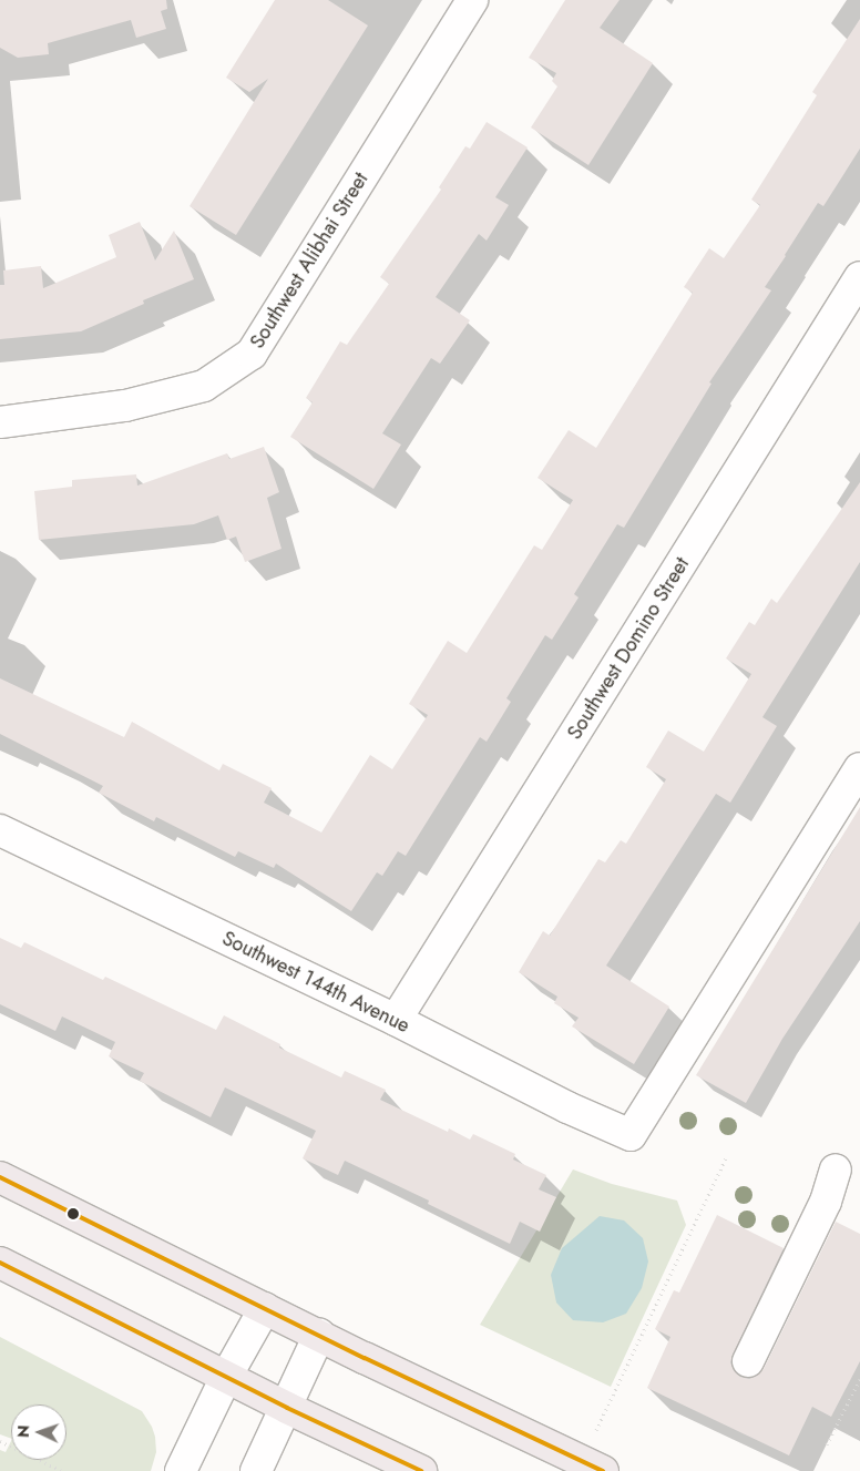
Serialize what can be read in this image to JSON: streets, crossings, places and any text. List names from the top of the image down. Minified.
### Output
{"streets":{"street":["Southwest Alibhai Street","Southwest Domino Street","Southwest 144th Avenue"]},"crossings":[["Southwest Domino Street","Southwest 144th Avenue"]],"north":"left"}
